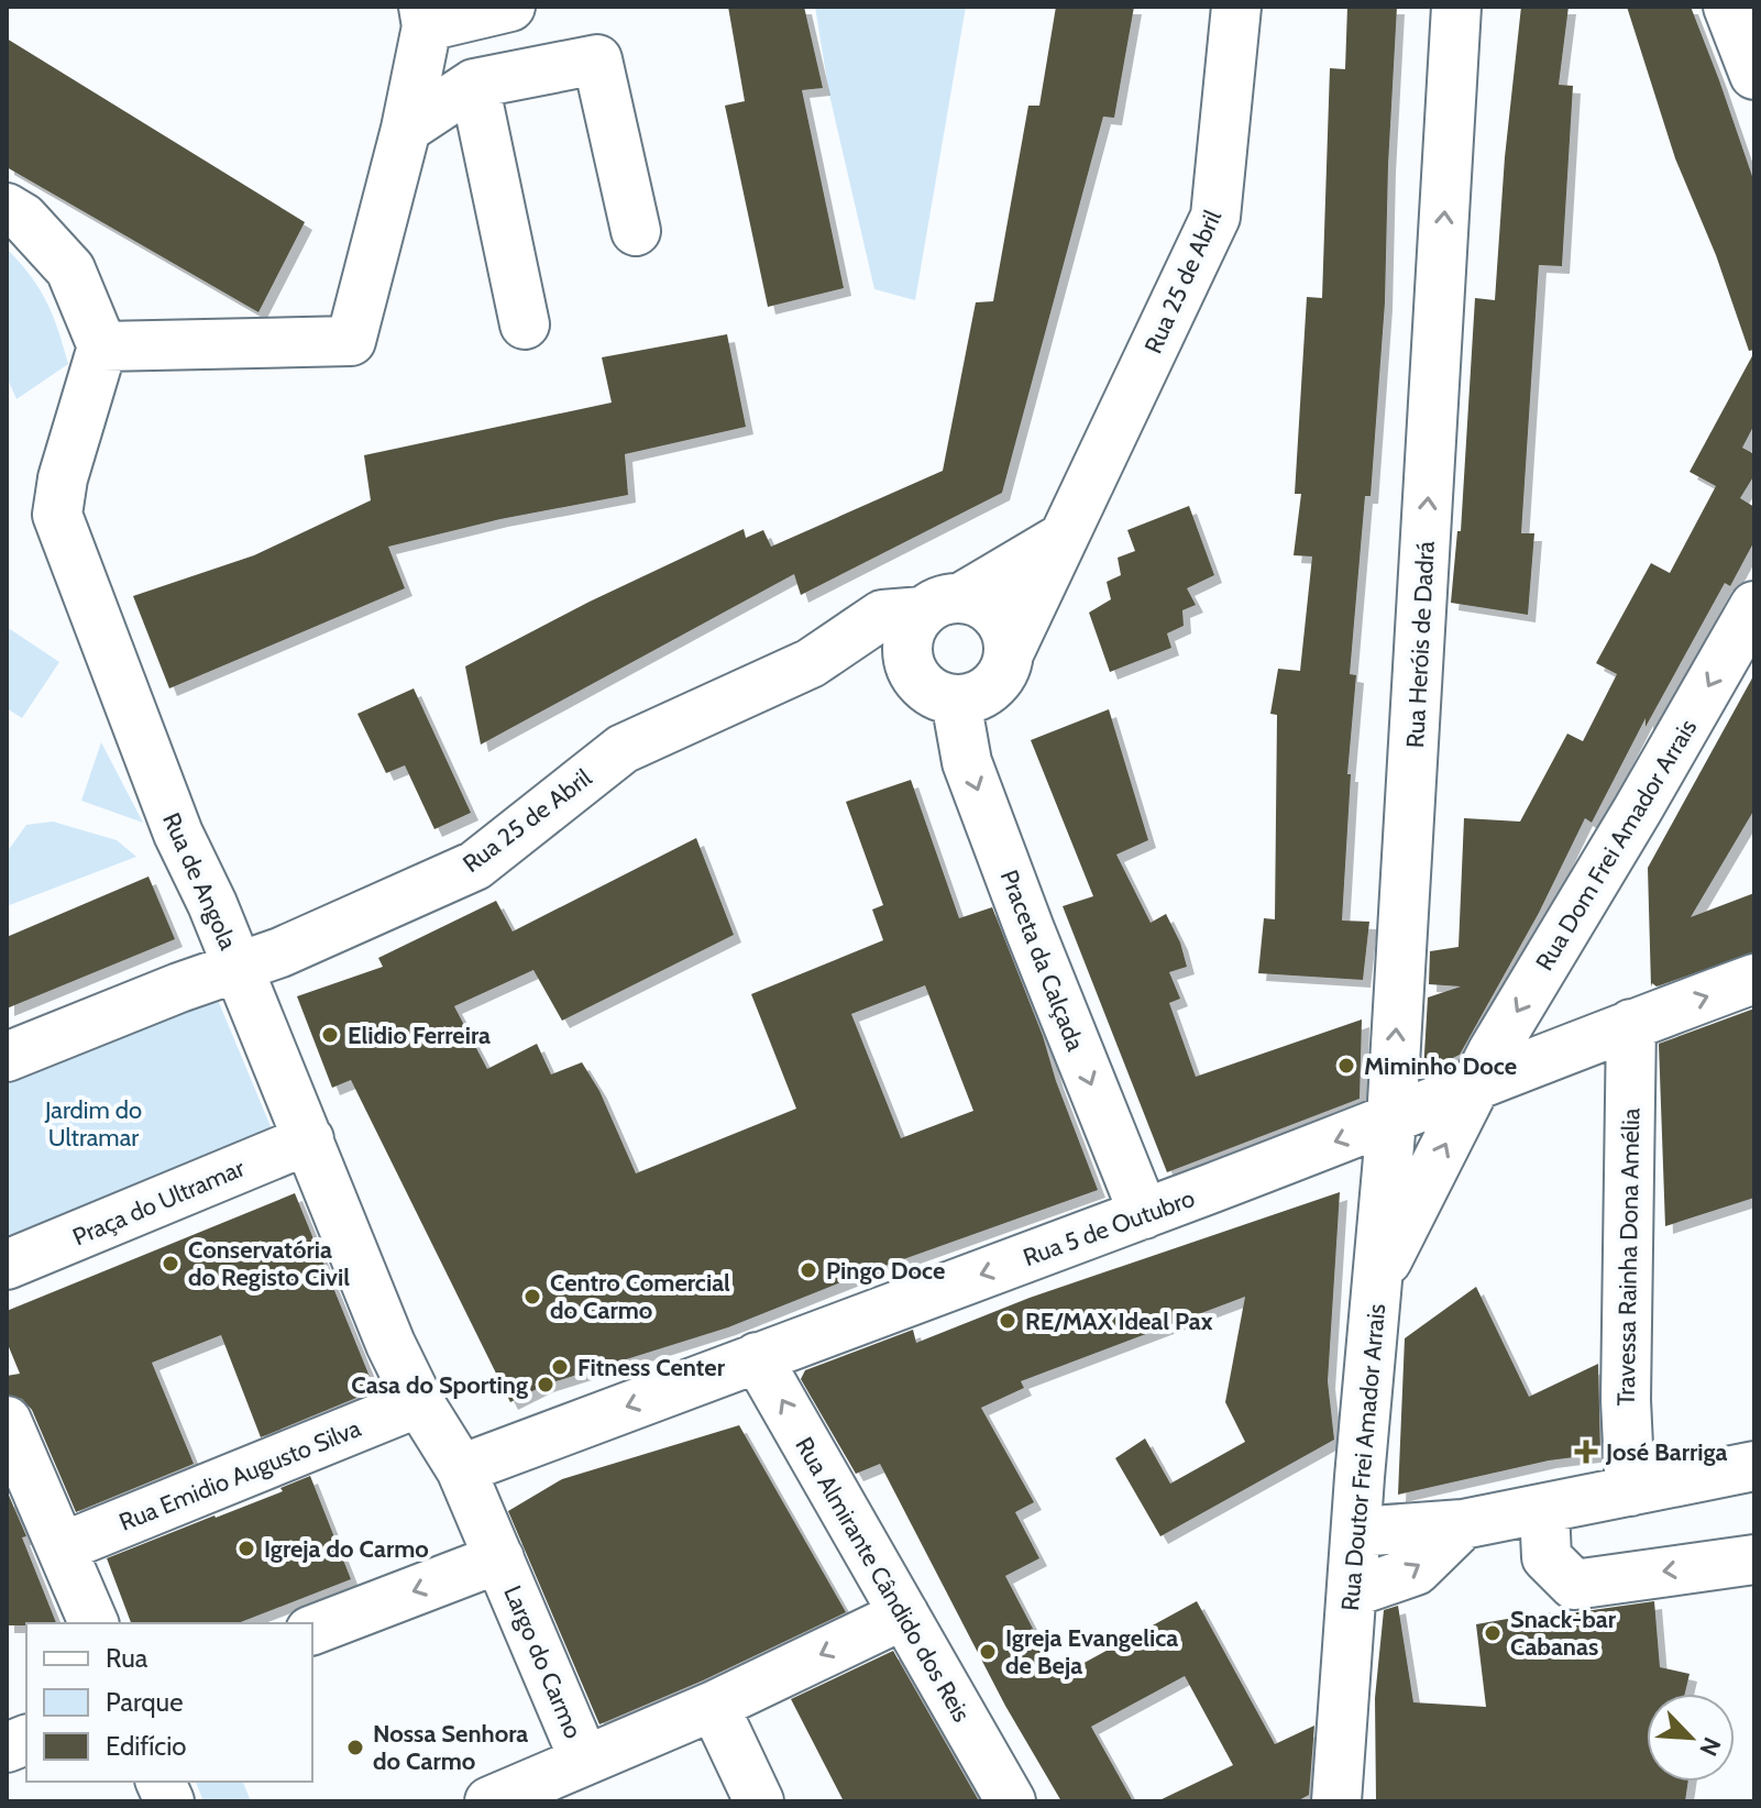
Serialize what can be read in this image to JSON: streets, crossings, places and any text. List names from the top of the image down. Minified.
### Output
{"streets":{"street":["Rua 25 de Abril","Rua Heróis de Dadrá","Rua Dom Frei Amador Arrais","Rua de Angola","Praceta da Calçada","Praça do Ultramar","Rua 5 de Outubro","Travessa Rainha Dona Amélia","Rua Doutor Frei Amador Arrais","Rua Emidio Augusto Silva","Rua Almirante Cândido dos Reis","Largo do Carmo"]},"crossings":[["Rua 25 de Abril","Rua de Angola"],["Rua 25 de Abril","Praceta da Calçada"],["Rua Heróis de Dadrá","Rua 5 de Outubro"],["Rua Heróis de Dadrá","Rua Doutor Frei Amador Arrais"],["Rua Dom Frei Amador Arrais","Rua 5 de Outubro"],["Rua Dom Frei Amador Arrais","Rua Doutor Frei Amador Arrais"],["Rua de Angola","Praça do Ultramar"],["Rua de Angola","Rua 5 de Outubro"],["Rua de Angola","Rua Emidio Augusto Silva"],["Rua de Angola","Largo do Carmo"],["Praceta da Calçada","Rua 5 de Outubro"],["Rua 5 de Outubro","Travessa Rainha Dona Amélia"],["Rua 5 de Outubro","Rua Doutor Frei Amador Arrais"],["Rua 5 de Outubro","Rua Almirante Cândido dos Reis"]],"one_way":["Rua Heróis de Dadrá","Rua Dom Frei Amador Arrais","Praceta da Calçada","Rua Almirante Cândido dos Reis"],"parks":["Jardim do Ultramar"],"places":{"other":["Elidio Ferreira","Miminho Doce","Conservatória do Registo Civil","Pingo Doce","Centro Comercial do Carmo","RE/MAX Ideal Pax","Fitness Center","Casa do Sporting","Igreja do Carmo","Snack-bar Cabanas","Igreja Evangelica de Beja","Nossa Senhora do Carmo"],"health":["José Barriga"]},"legend":["Rua","Parque","Edifício"],"north":"bottom right"}
